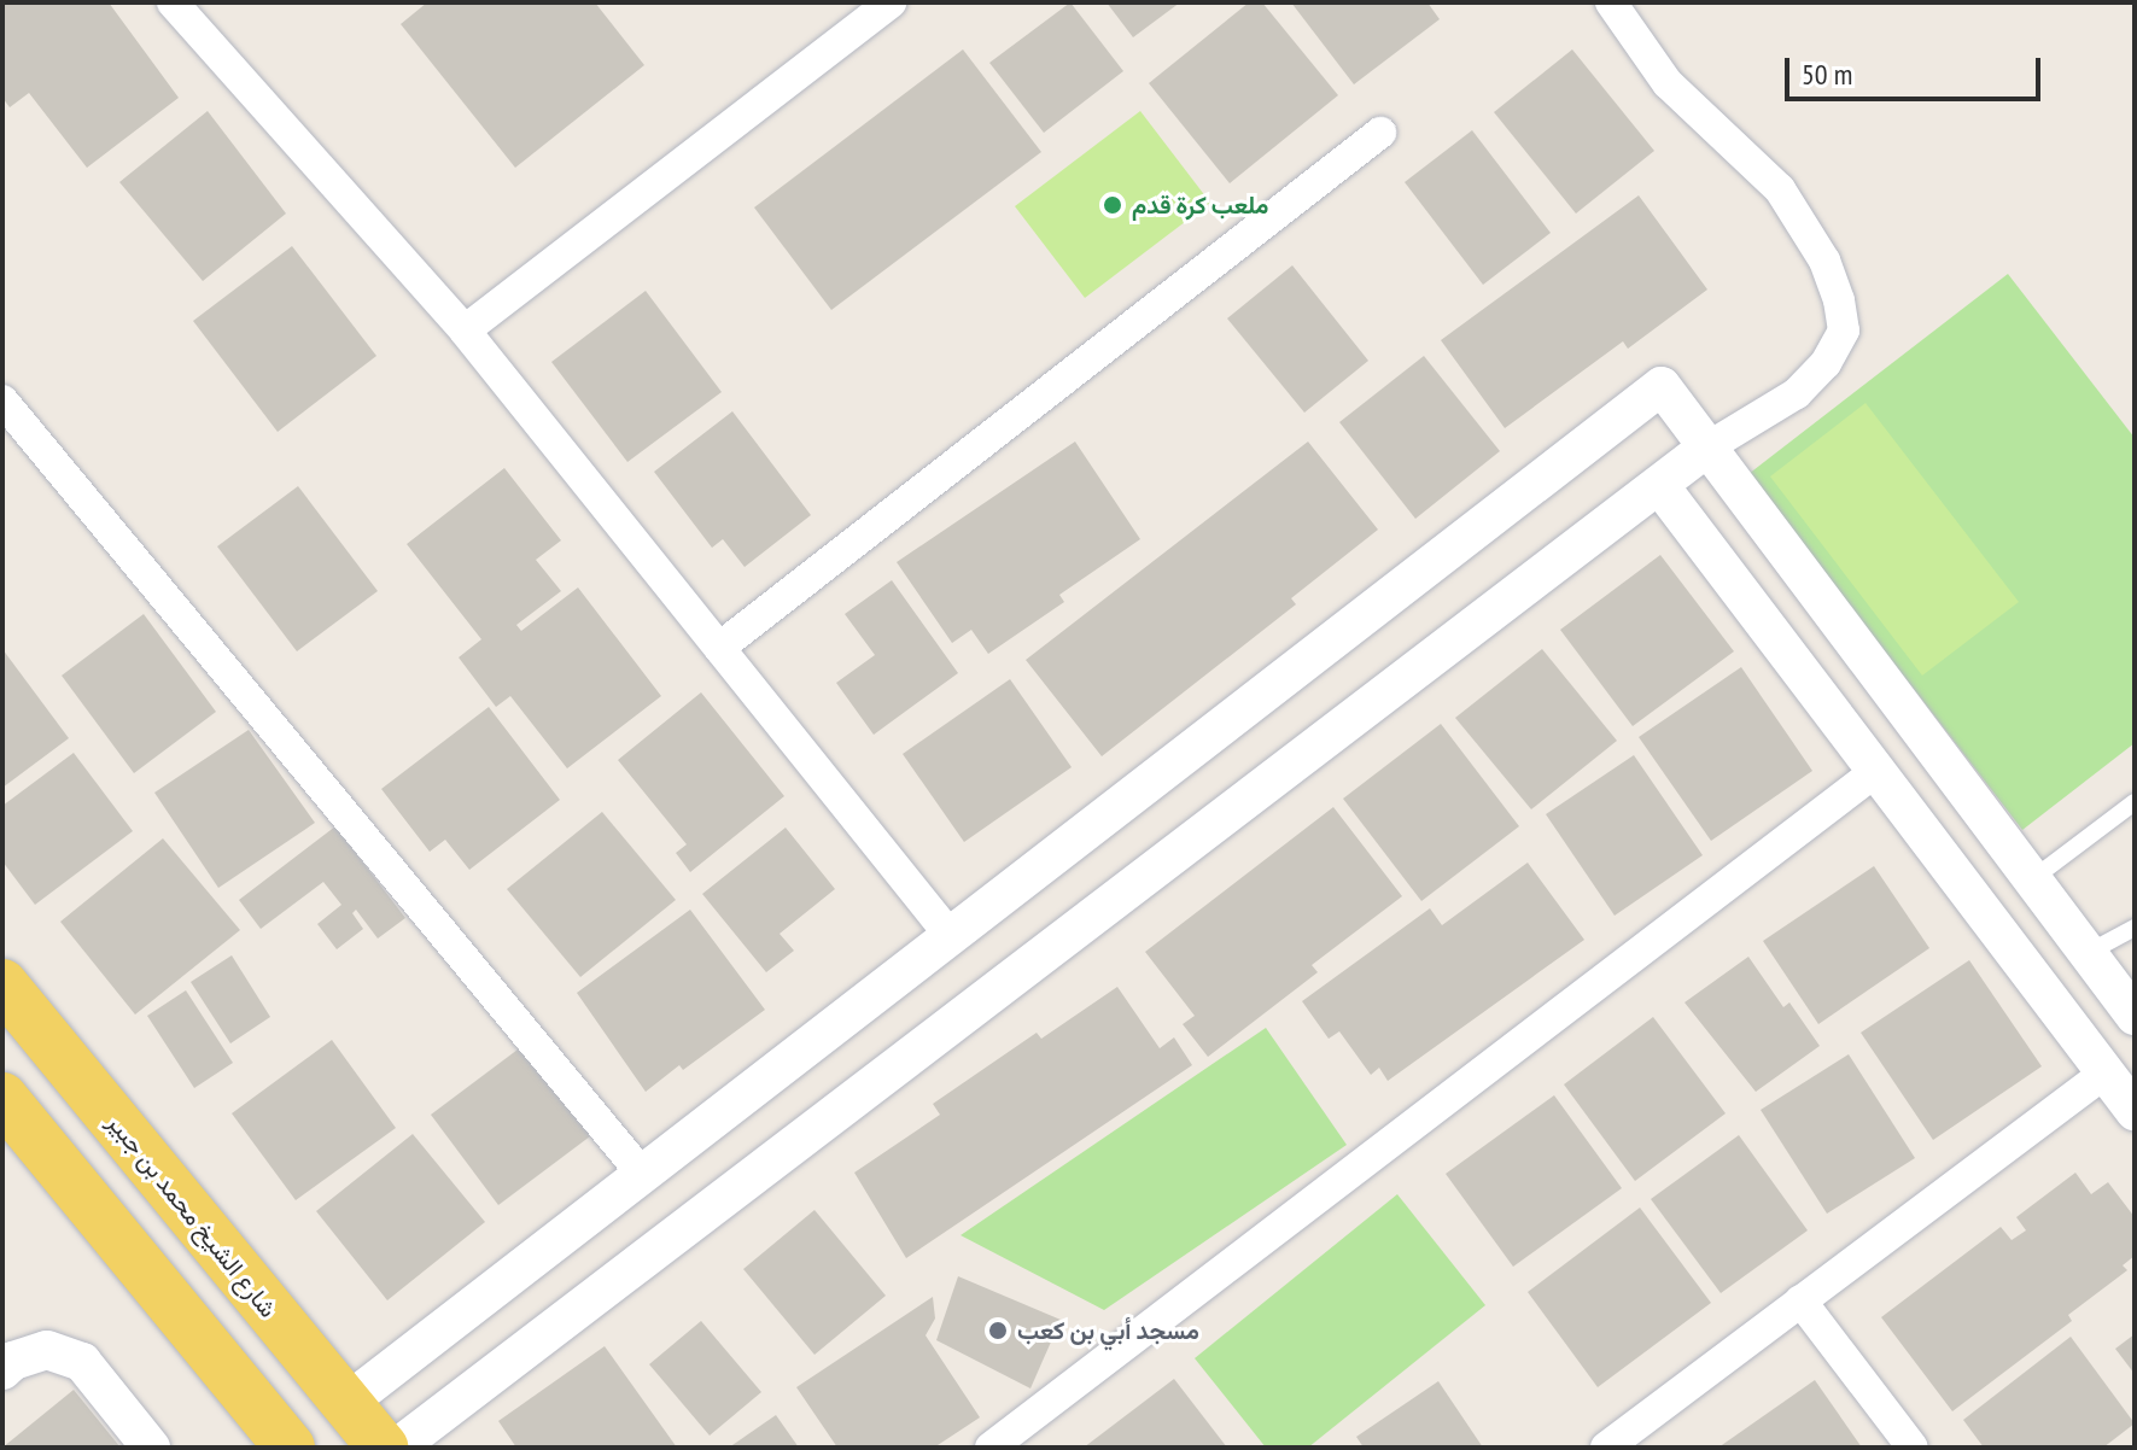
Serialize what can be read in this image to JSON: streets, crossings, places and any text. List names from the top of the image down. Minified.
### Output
{"streets":{"main road":["شارع الشيخ محمد بن جبير"]},"places":["ملعب كرة قدم","مسجد أبي بن كعب"],"scale_bar":"50 m"}
